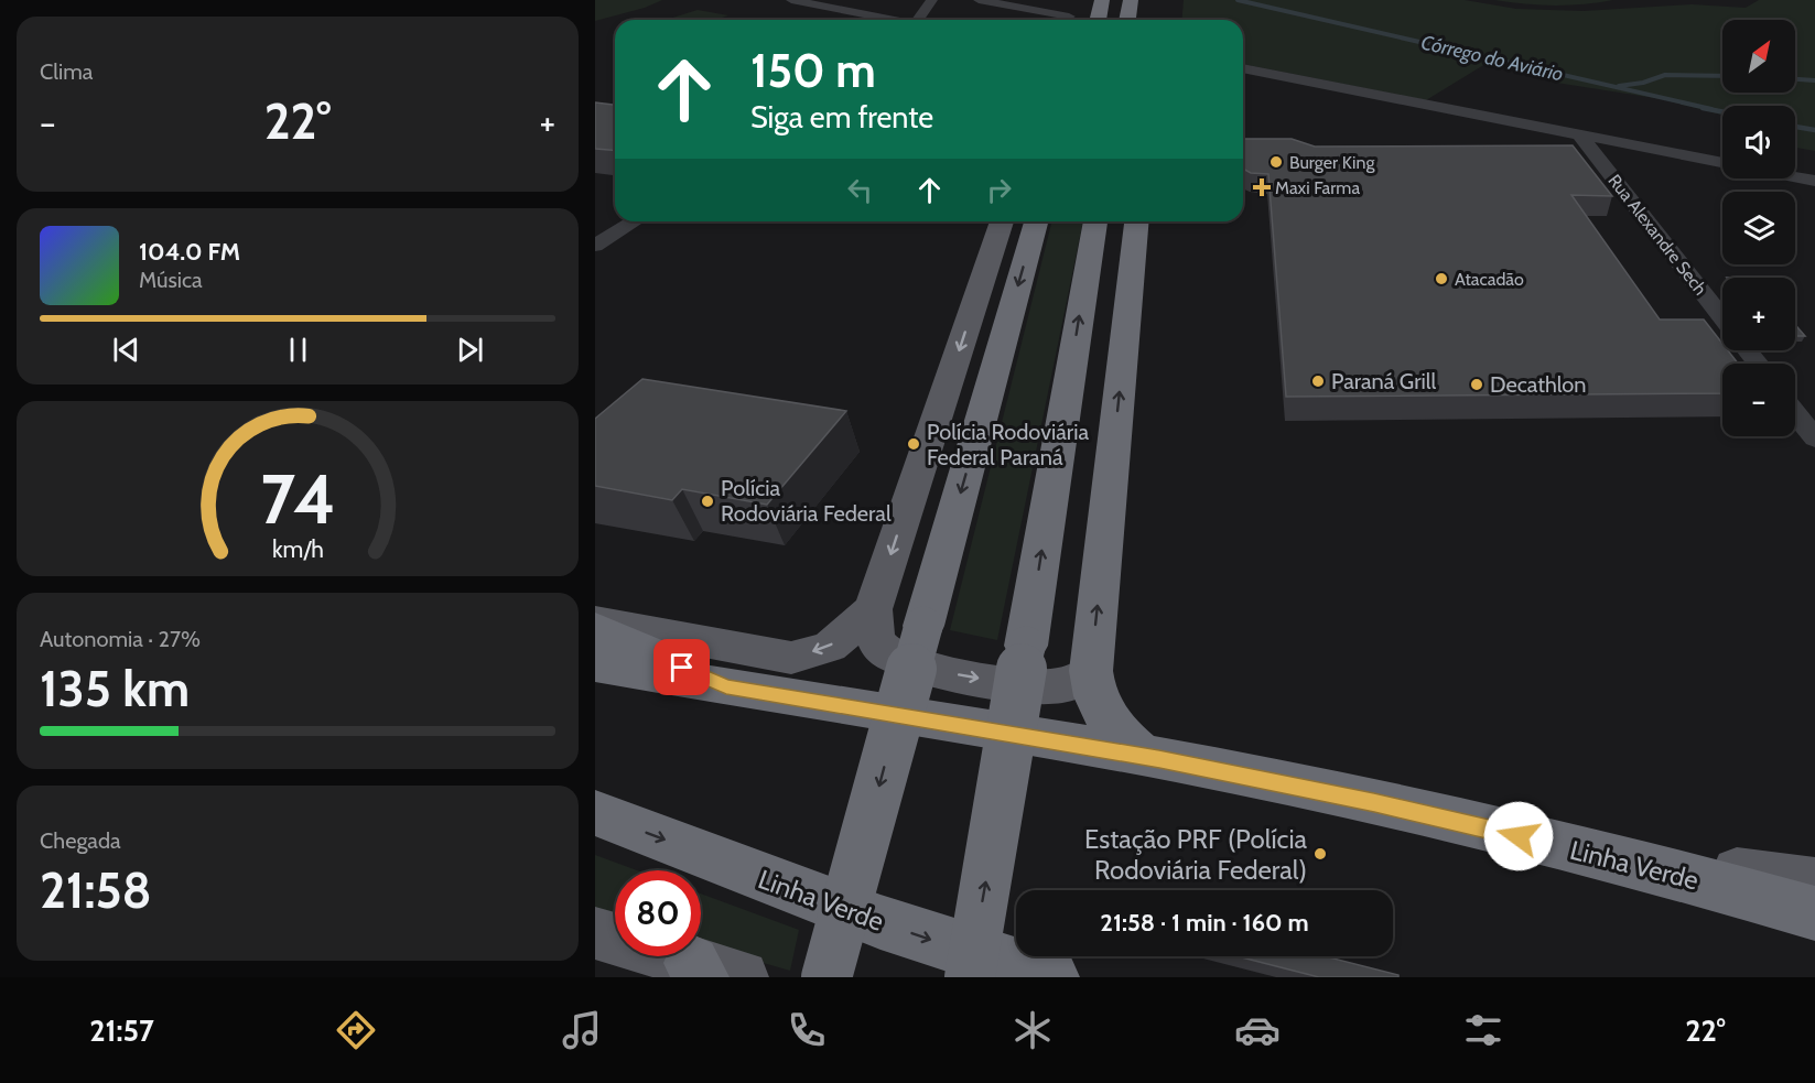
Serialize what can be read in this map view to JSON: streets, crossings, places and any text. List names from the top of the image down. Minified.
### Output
{"streets":{"highway":["Linha Verde"],"street":["Rua Alexandre Sech"]},"water":["Córrego do Aviário"],"places":{"other":["Burger King","Atacadão","Paraná Grill","Decathlon","Polícia Rodoviária Federal Paraná","Polícia Rodoviária Federal","Estação PRF (Polícia Rodoviária Federal)"],"health":["Maxi Farma"]},"north":"top right","page":{"tile":["Clima",["Autonomia · 27%","135 km"],["Chegada","21:58"]],"map_buttons":["+","−"],"turn":["150 m","Siga em frente"],"heat":["−","22°","+"],"song":["104.0 FM","Música"],"limit":"80","trip":"21:58 · 1 min · 160 m","tabs":["21:57","22°"],"gauge":["74","km/h"]}}
